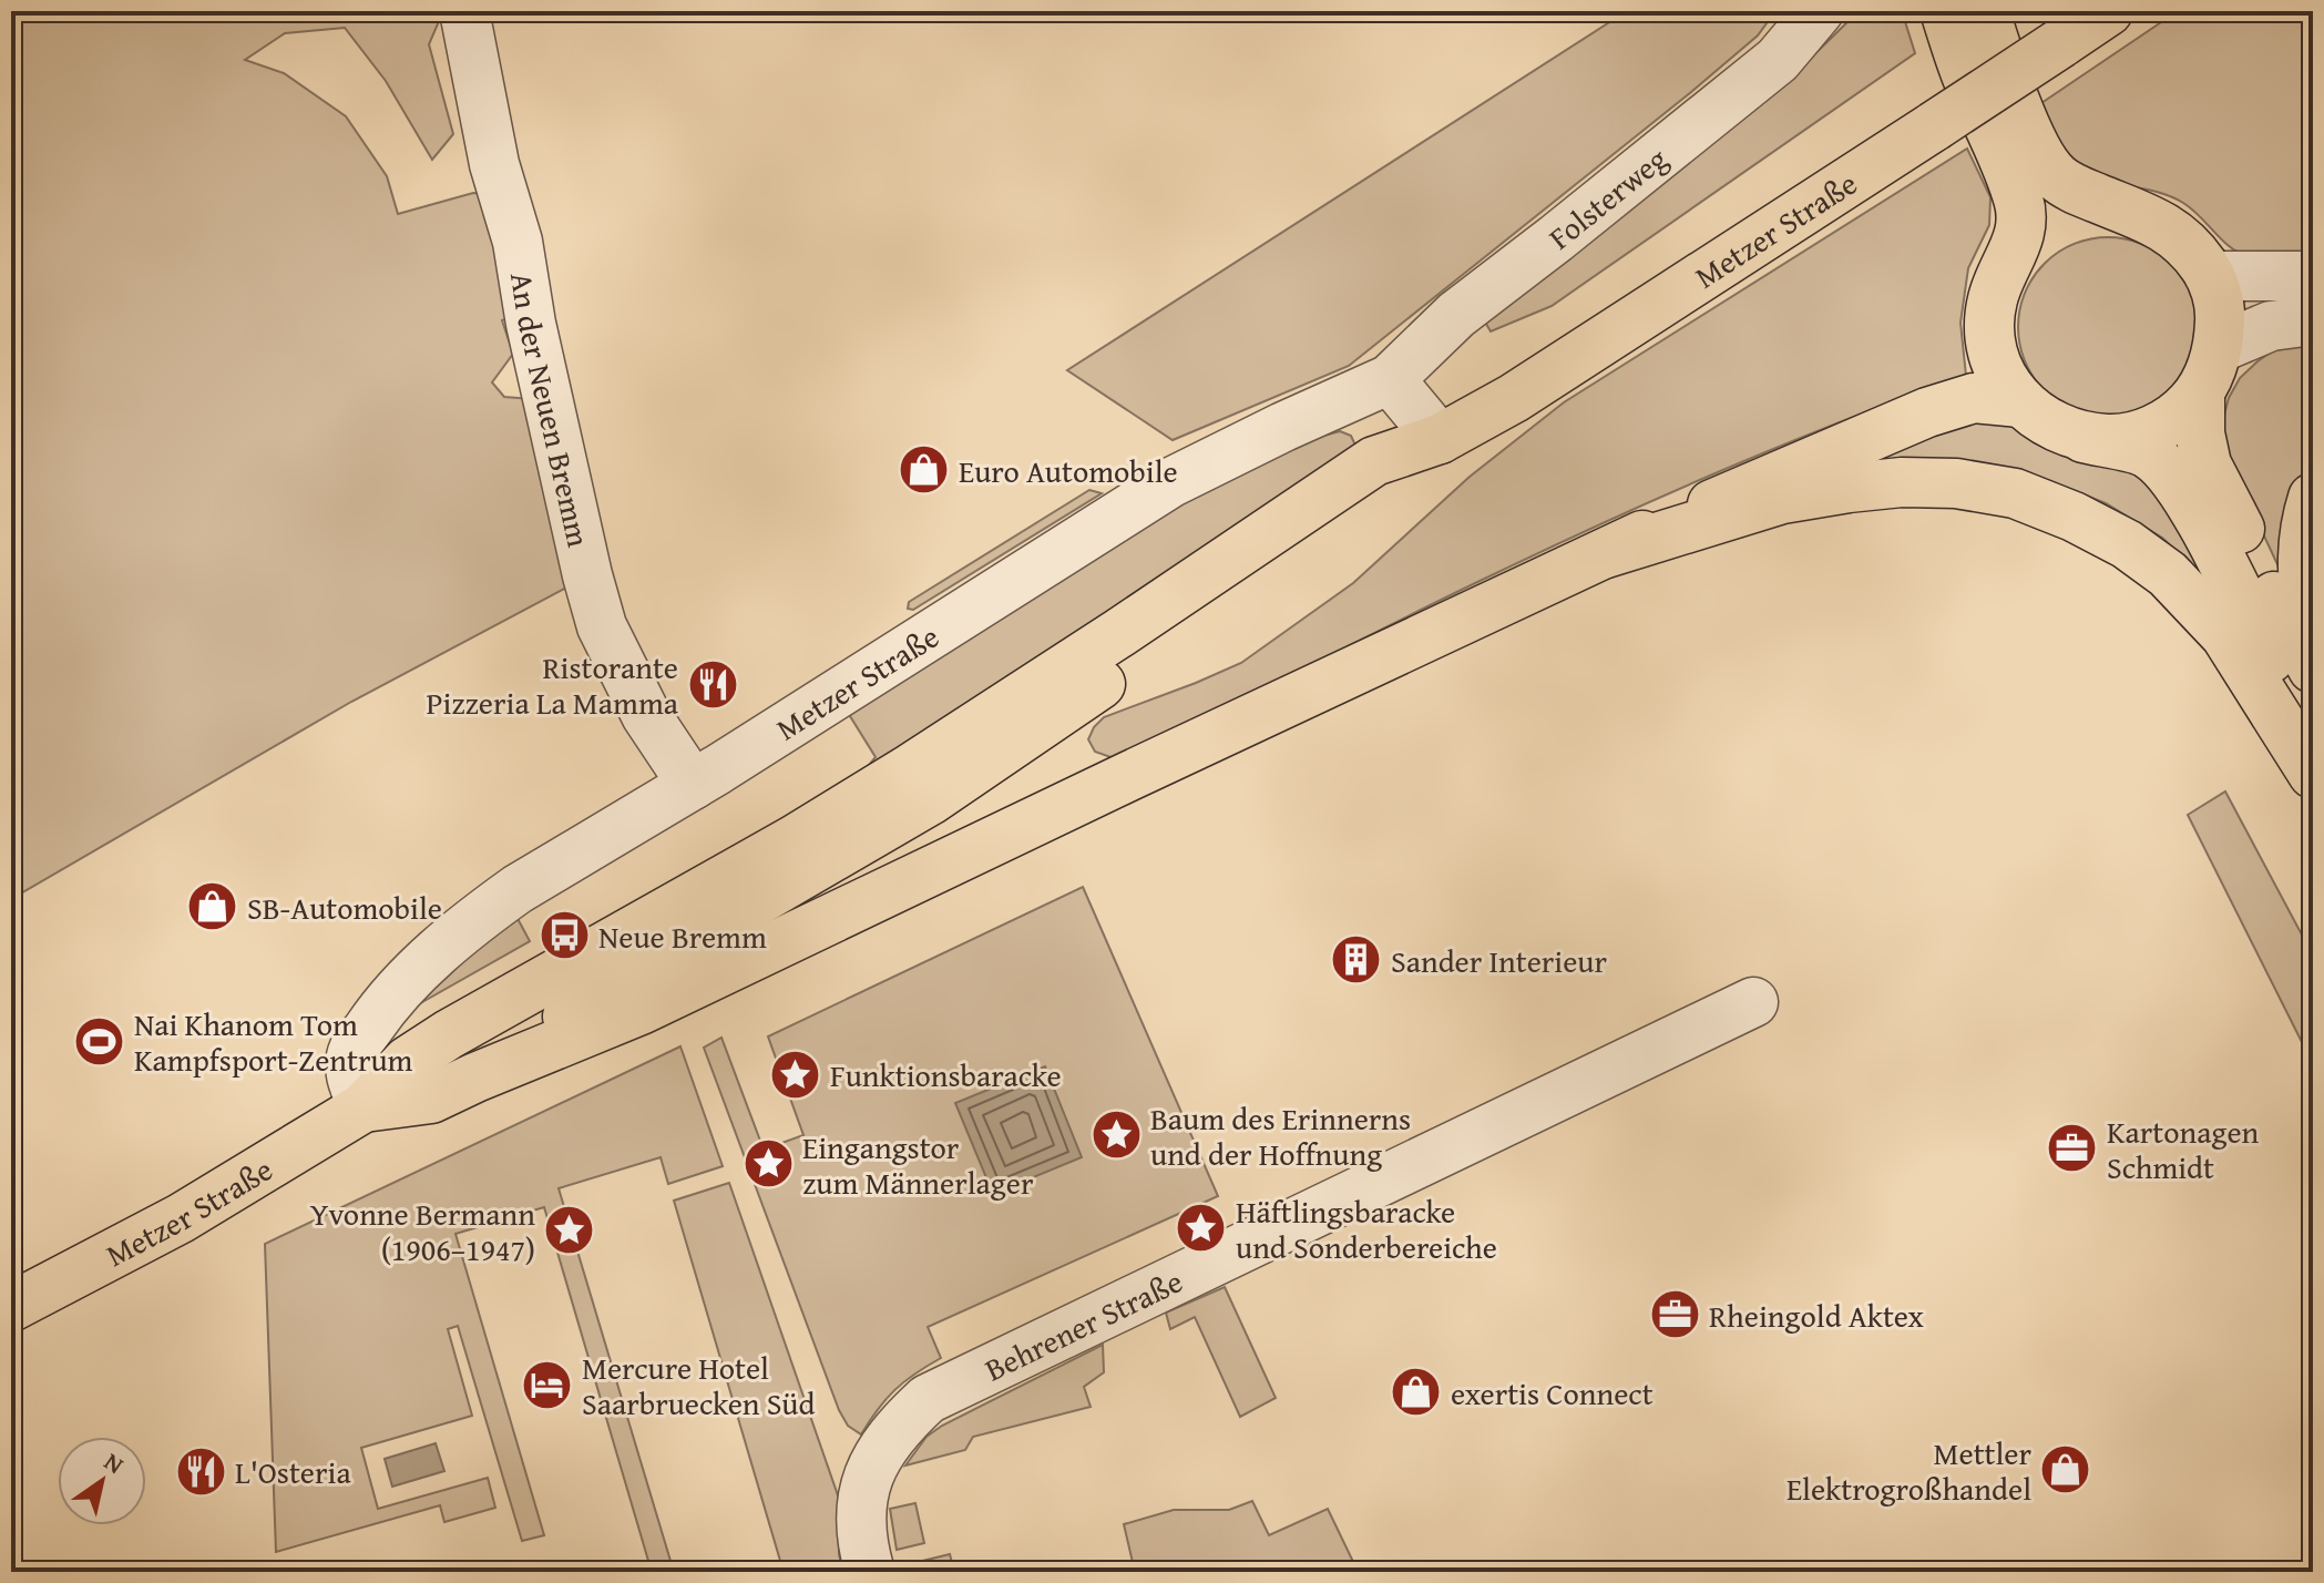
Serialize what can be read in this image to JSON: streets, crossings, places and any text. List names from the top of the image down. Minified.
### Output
{"streets":{"main road":["Metzer Straße"],"street":["Folsterweg","An der Neuen Bremm","Behrener Straße"]},"crossings":[["Folsterweg","Metzer Straße"],["Metzer Straße","An der Neuen Bremm"]],"places":{"shop":["Euro Automobile","SB-Automobile","exertis Connect","Mettler Elektrogroßhandel"],"restaurant":["Ristorante Pizzeria La Mamma","L'Osteria"],"bus stop":["Neue Bremm"],"building":["Sander Interieur"],"sports":["Nai Khanom Tom Kampfsport-Zentrum"],"place":["Funktionsbaracke","Baum des Erinnerns und der Hoffnung","Eingangstor zum Männerlager","Häftlingsbaracke und Sonderbereiche","Yvonne Bermann (1906–1947)"],"office":["Kartonagen Schmidt","Rheingold Aktex"],"hotel":["Mercure Hotel Saarbruecken Süd"]},"north":"top right"}
